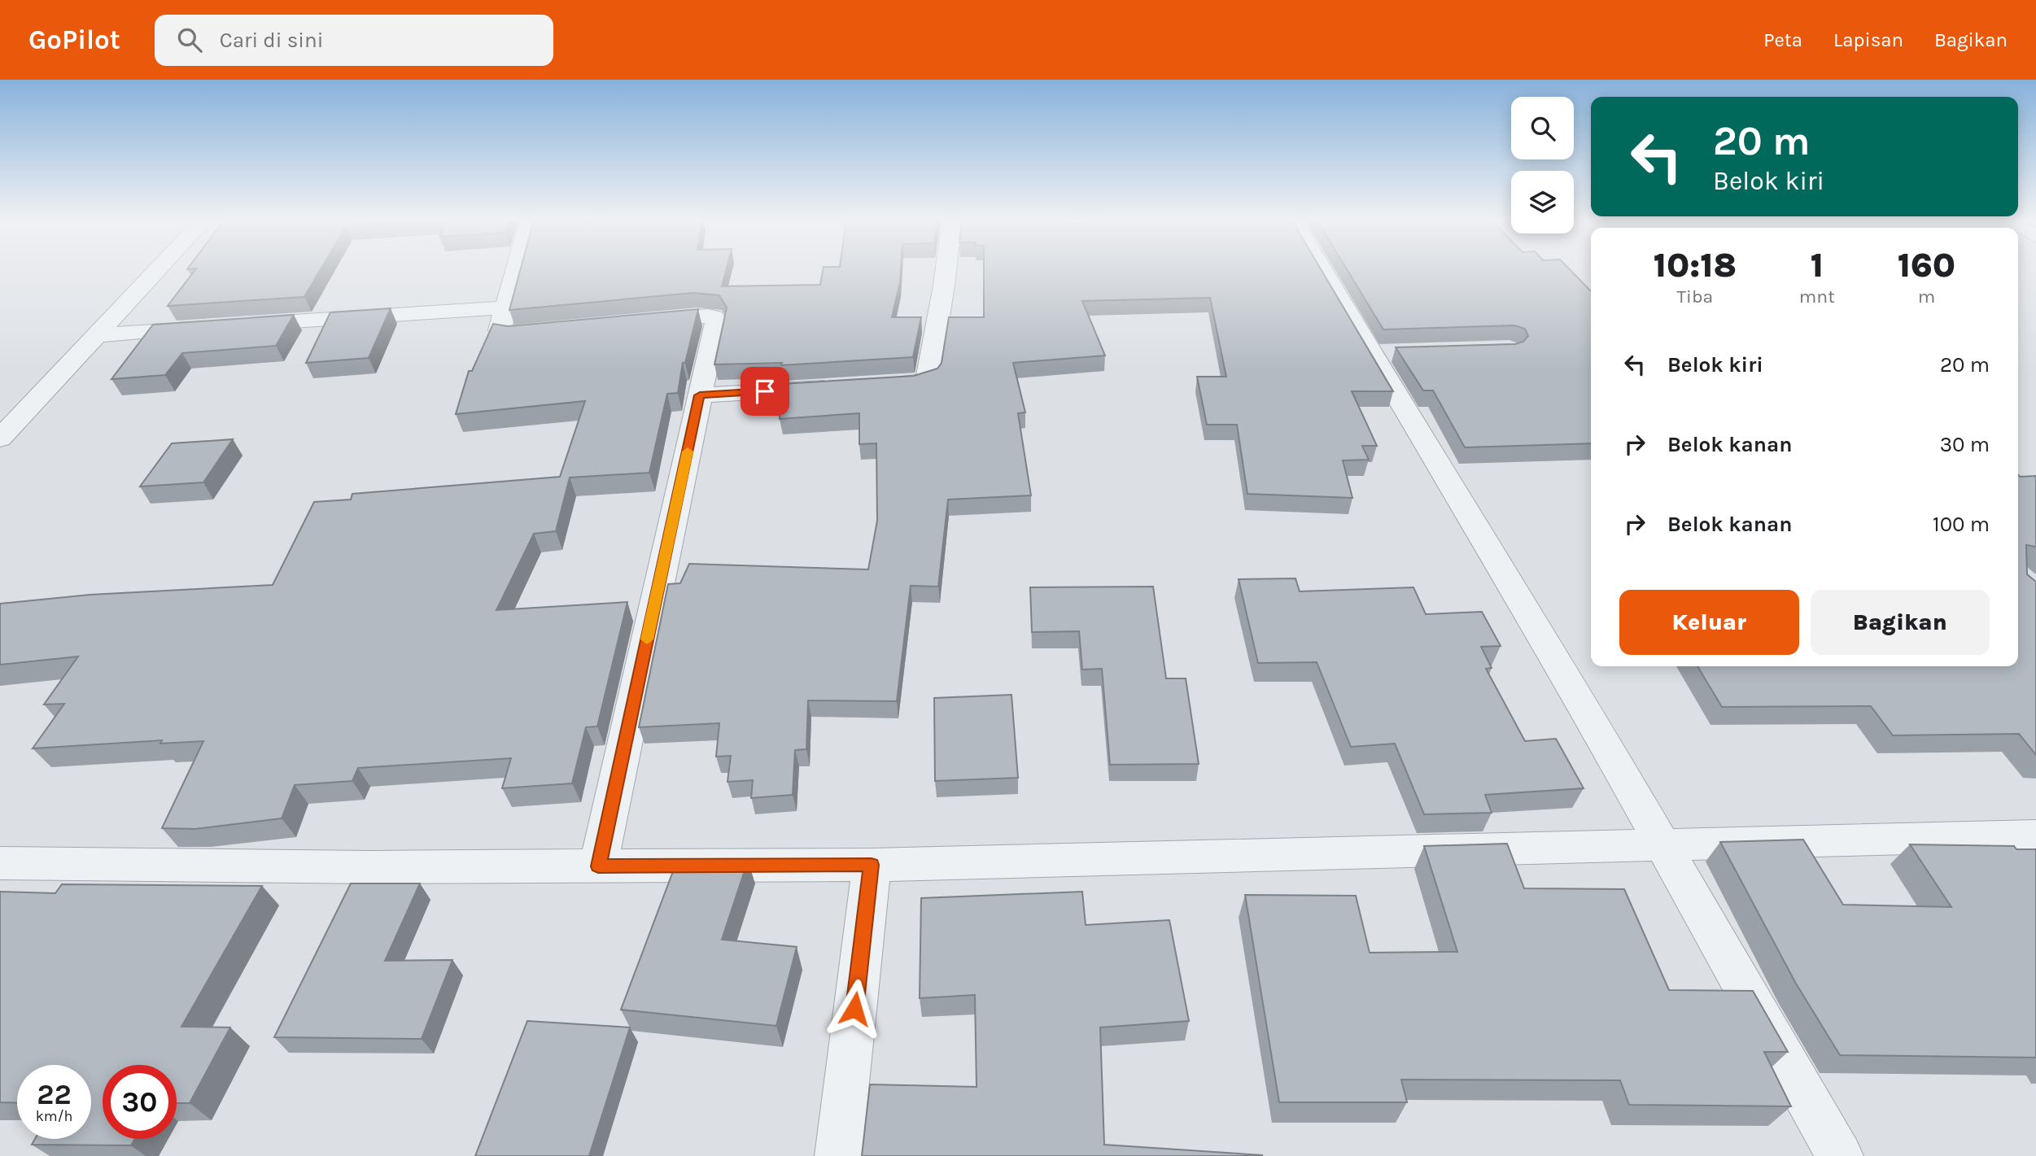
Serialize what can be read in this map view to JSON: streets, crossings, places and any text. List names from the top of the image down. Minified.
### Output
{"page":{"header":"GoPilot","search":"Cari di sini","nav":["Peta","Lapisan","Bagikan"],"turn":["20 m","Belok kiri"],"eta":["10:18","Tiba","1","mnt","160","m"],"list":[{"name":"Belok kiri","value":"20 m"},{"name":"Belok kanan","value":"30 m"},{"name":"Belok kanan","value":"100 m"}],"buttons":["Keluar","Bagikan"],"speed":"22 km/h","limit":"30"}}
